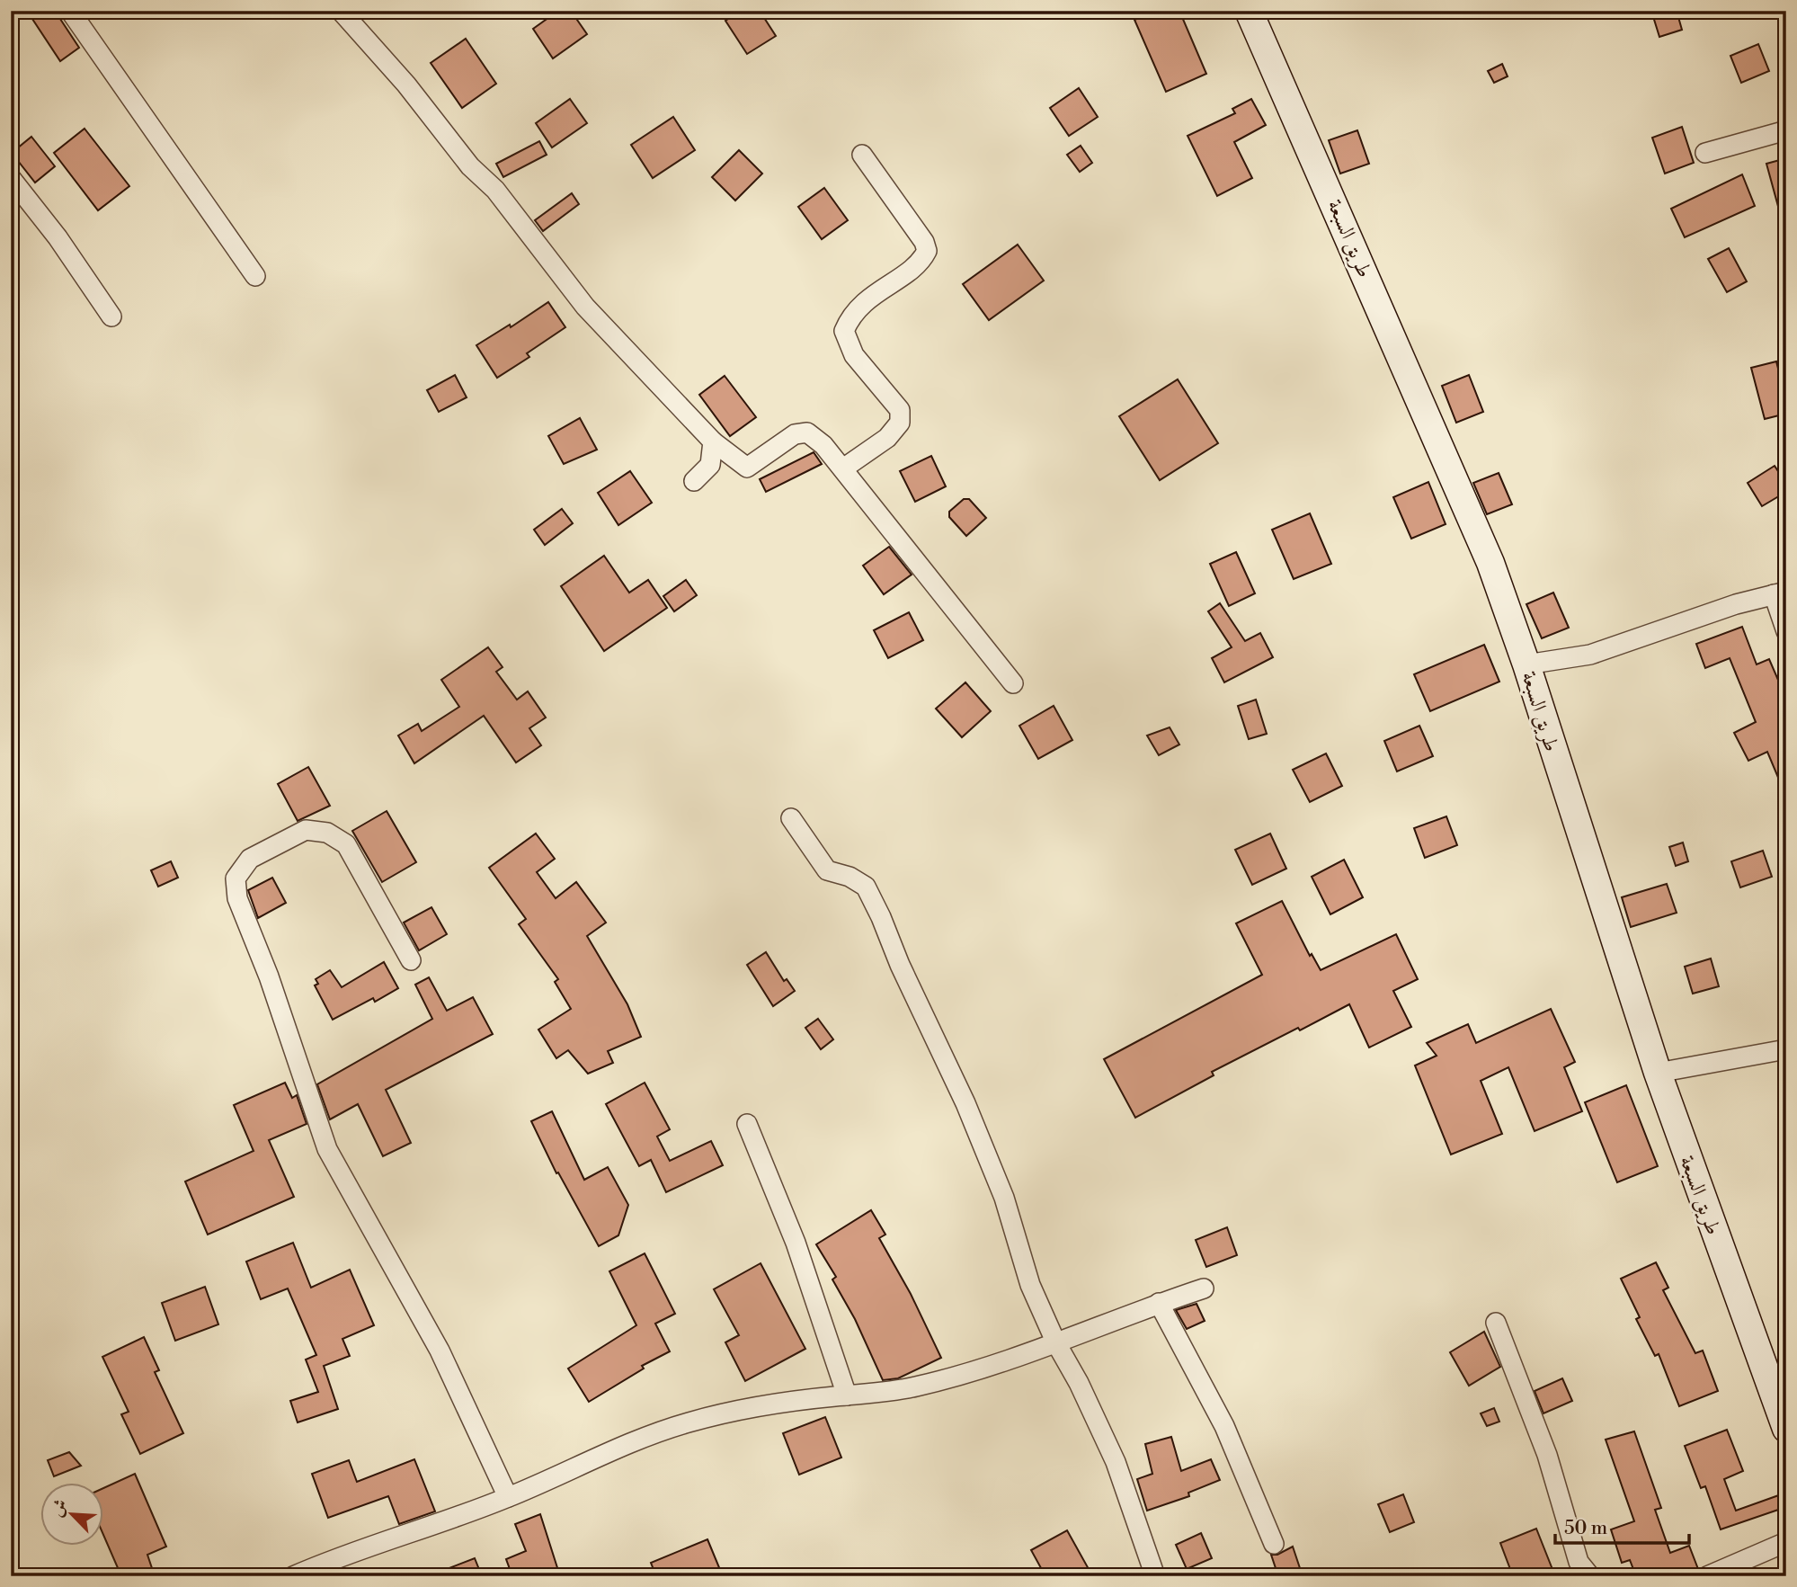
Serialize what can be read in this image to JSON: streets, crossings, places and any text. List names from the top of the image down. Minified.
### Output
{"streets":{"street":["طريق السبعة"]},"scale_bar":"50 m","north":"top left"}
